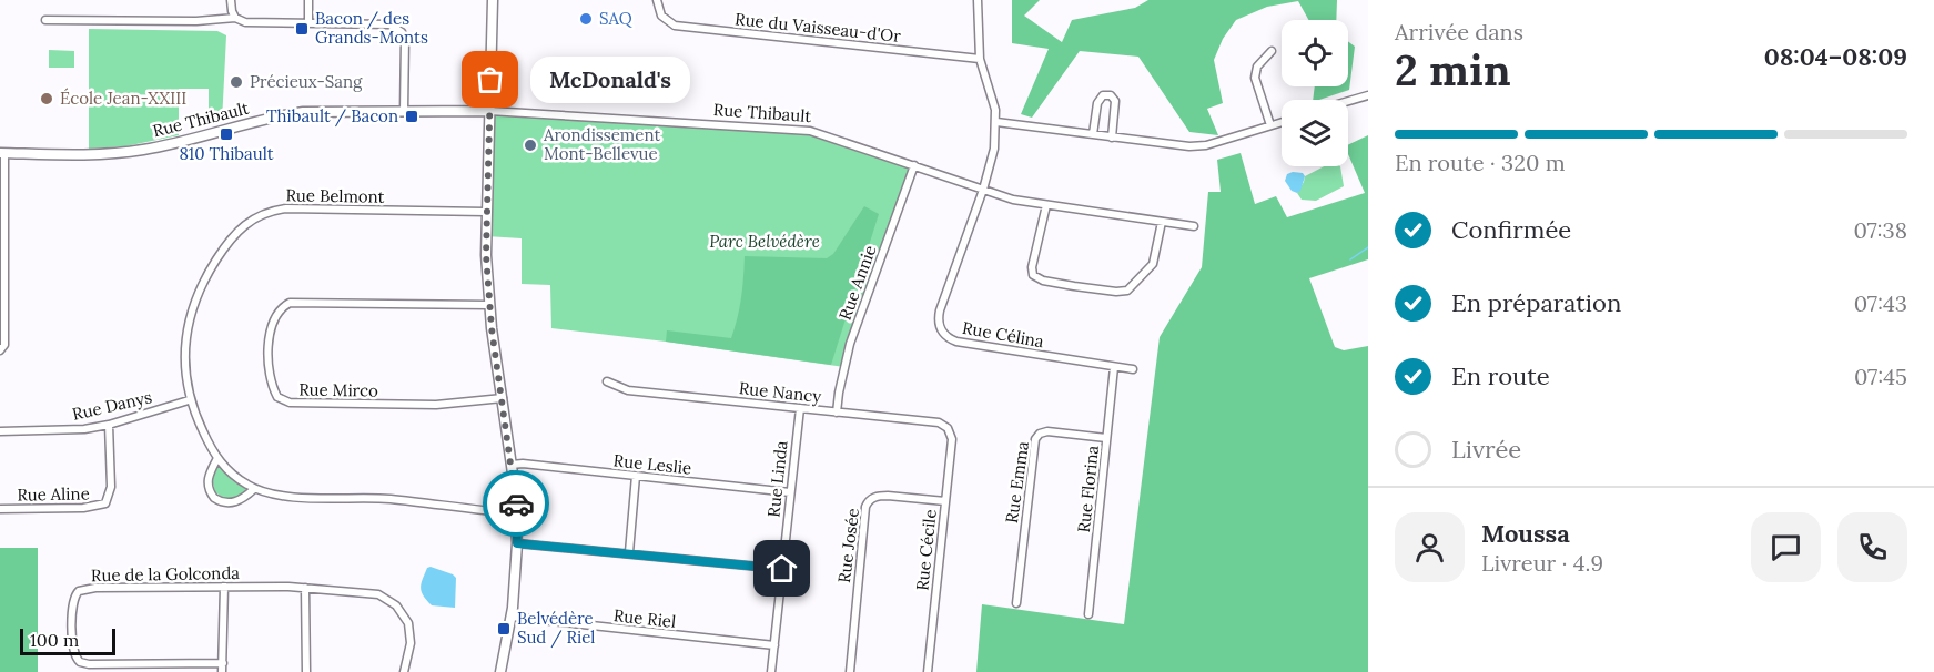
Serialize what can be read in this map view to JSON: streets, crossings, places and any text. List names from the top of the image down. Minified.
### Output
{"streets":{"street":["Rue du Vaisseau-d'Or","Rue Thibault","Rue Belmont","Rue Annie","Rue Célina","Rue Mirco","Rue Nancy","Rue Danys","Rue Leslie","Rue Linda","Rue Emma","Rue Florina","Rue Aline","Rue Josée","Rue Cécile","Rue de la Golconda","Rue Riel"]},"crossings":[["Rue du Vaisseau-d'Or","Rue Célina"],["Rue Thibault","Rue Annie"],["Rue Thibault","Rue Célina"],["Rue Belmont","Rue Danys"],["Rue Annie","Rue Nancy"],["Rue Célina","Rue Florina"],["Rue Nancy","Rue Linda"],["Rue Nancy","Rue Cécile"],["Rue Danys","Rue Aline"],["Rue Leslie","Rue Linda"],["Rue Linda","Rue Riel"],["Rue Emma","Rue Florina"],["Rue Josée","Rue Cécile"]],"parks":["Parc Belvédère"],"places":{"other":["SAQ","McDonald's","Précieux-Sang","École Jean-XXIII","Arondissement Mont-Bellevue"],"transit":["Bacon / des Grands-Monts","Thibault / Bacon","810 Thibault","Belvédère Sud / Riel"]},"scale_bar":"100 m","page":{"heading":["2 min","Arrivée dans","08:04–08:09"],"panel":["Moussa","Livreur · 4.9"],"bubble":"McDonald's","bar":"En route · 320 m","list":[["Confirmée","07:38"],["En préparation","07:43"],["En route","07:45"],"Livrée"],"scale":"100 m"}}
